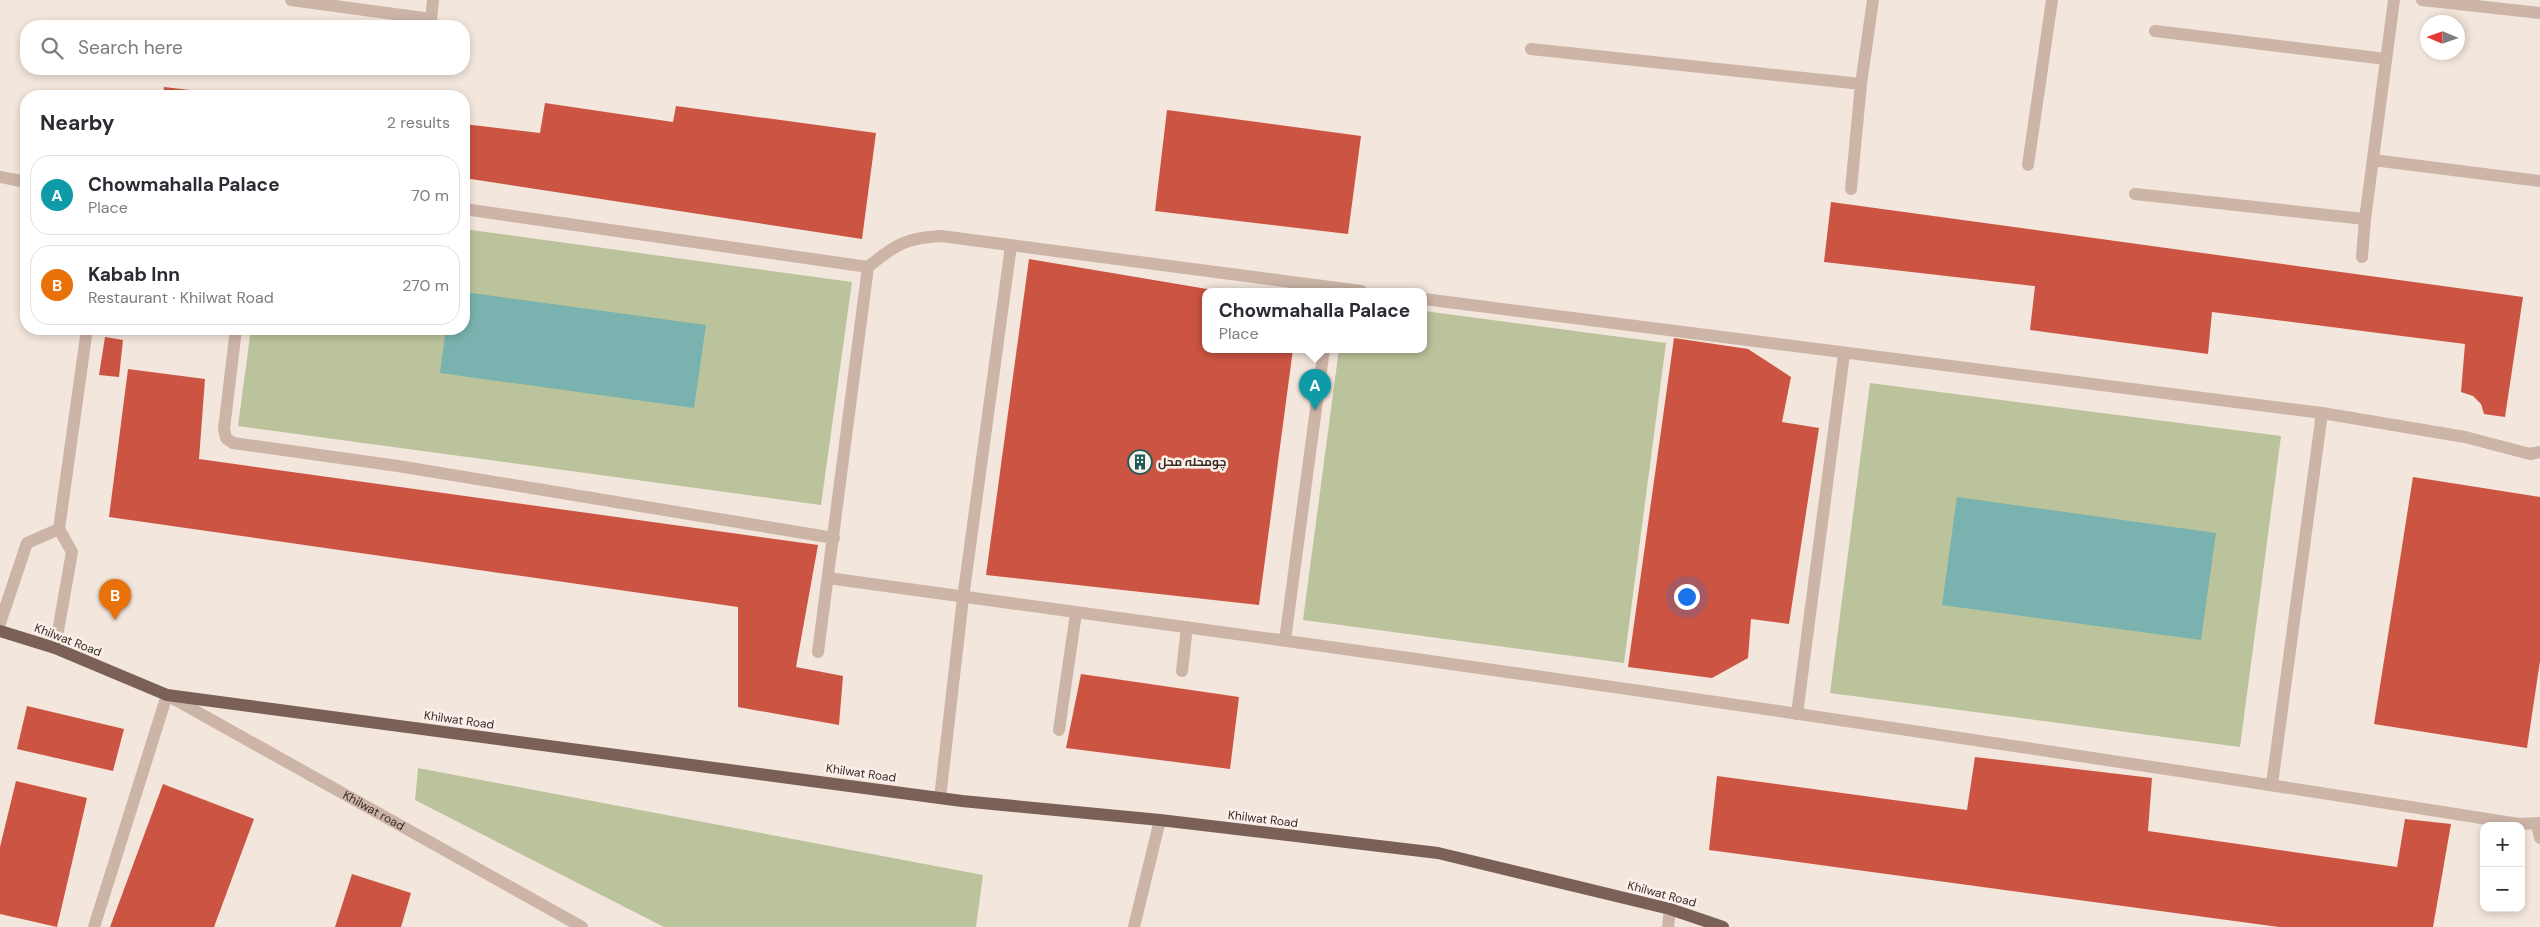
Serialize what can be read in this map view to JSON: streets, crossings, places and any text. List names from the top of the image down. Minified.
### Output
{"streets":{"main road":["Khilwat Road"],"street":["Khilwat road"]},"crossings":[["Khilwat Road","Khilwat road"]],"places":{"building":["چومحلہ محل"]},"north":"left","page":{"search":"Search here","heading":["Nearby","2 results"],"list":[{"mark":"A","name":"Chowmahalla Palace","note":"Place","value":"70 m"},{"mark":"B","name":"Kabab Inn","note":"Restaurant · Khilwat Road","value":"270 m"}],"popup":["Chowmahalla Palace","Place"],"pins":["A","B"],"map_buttons":["+","−"]}}
